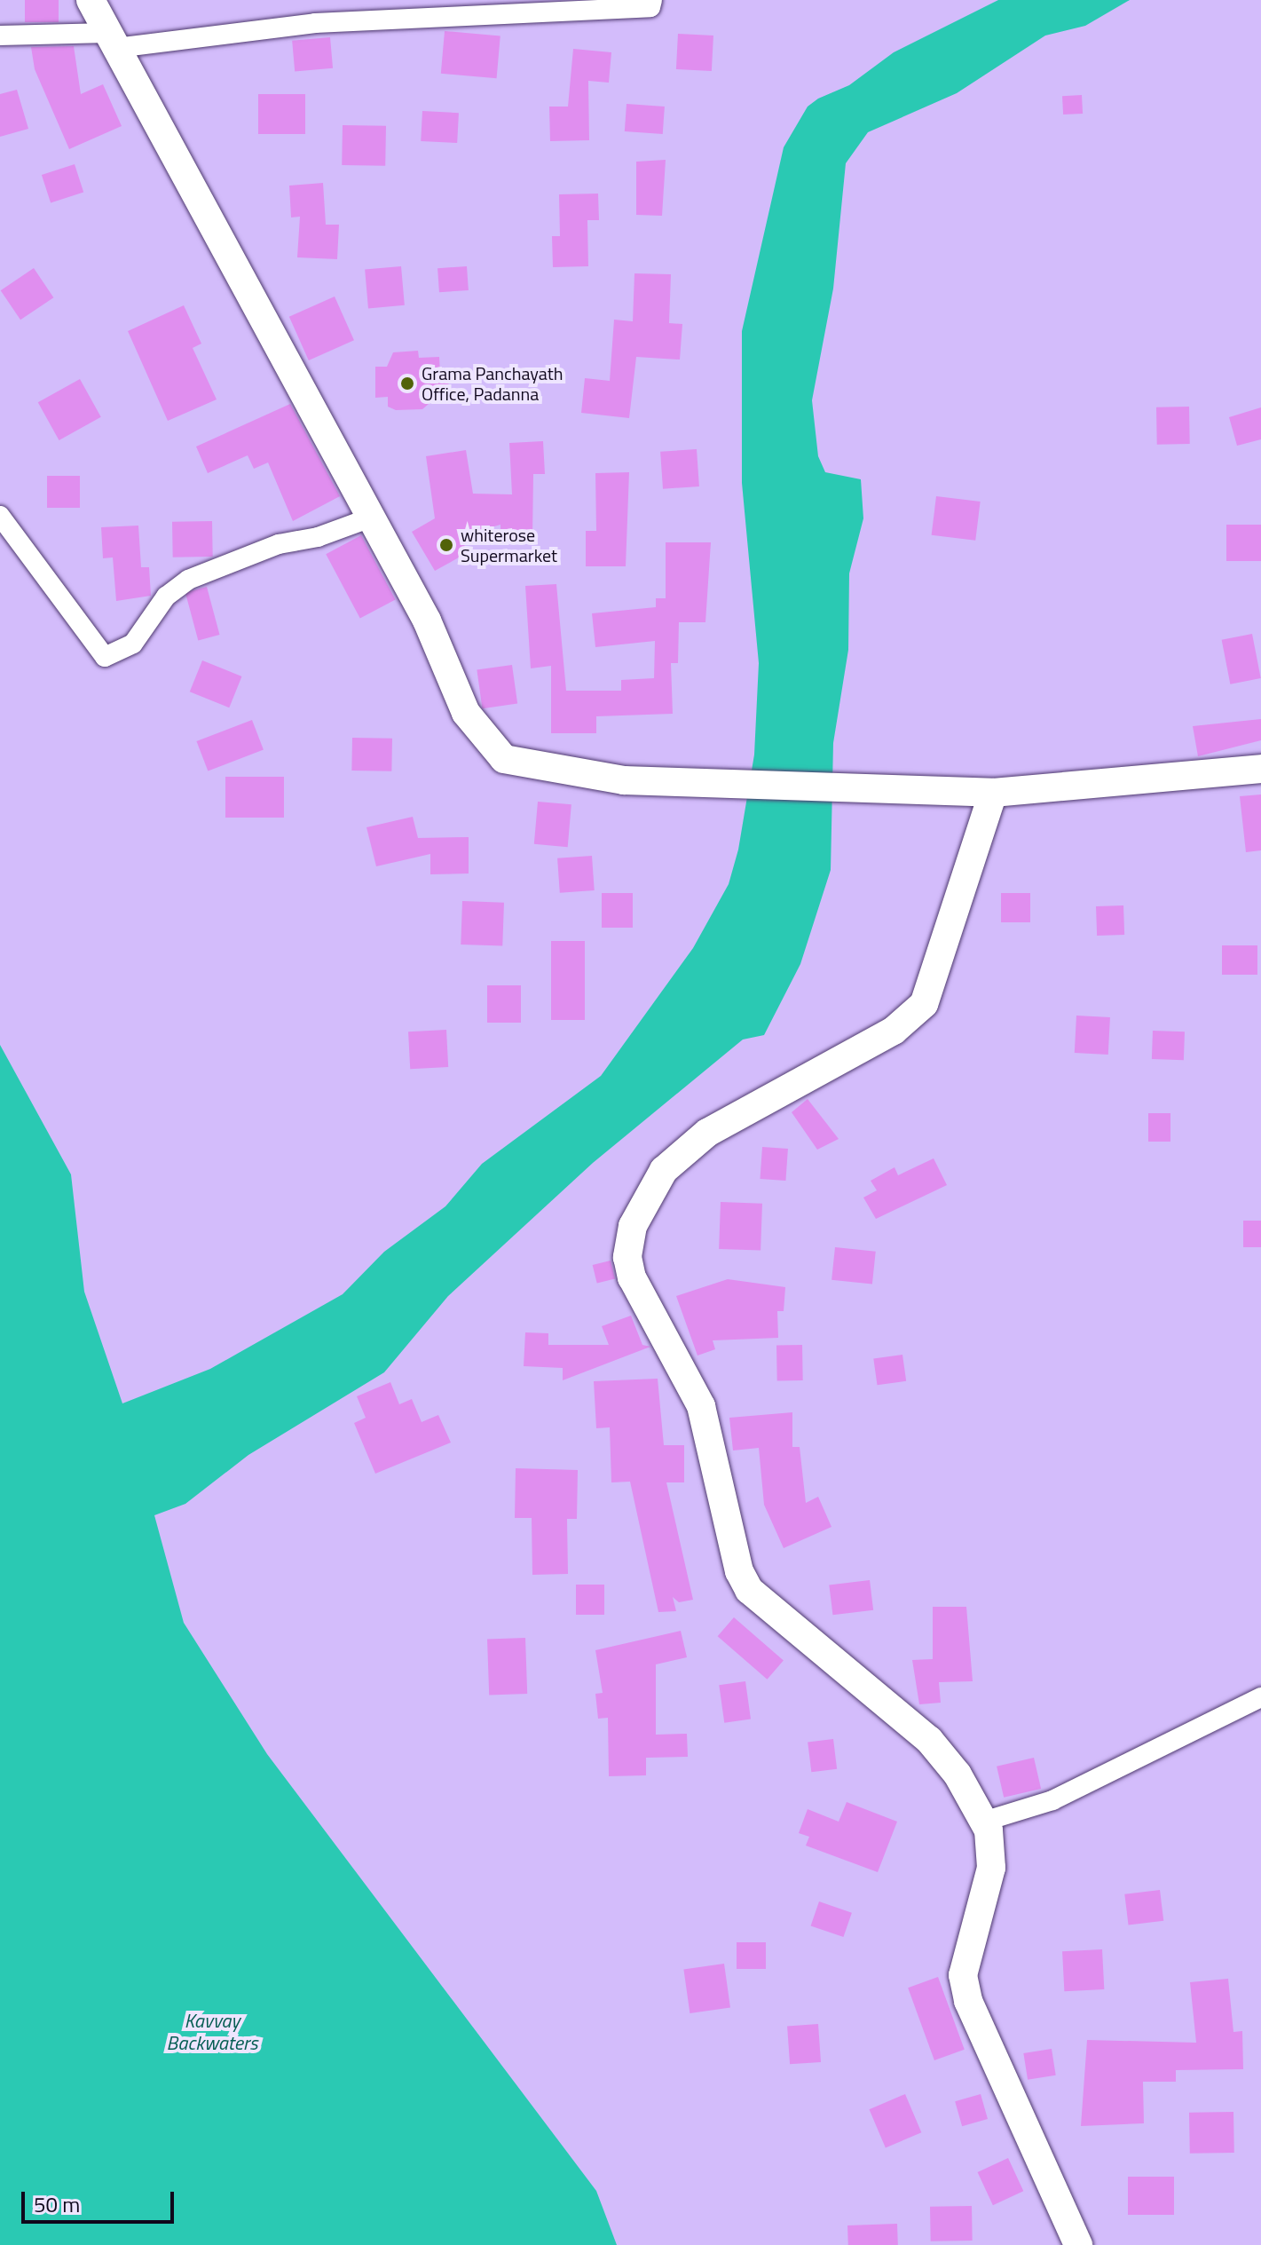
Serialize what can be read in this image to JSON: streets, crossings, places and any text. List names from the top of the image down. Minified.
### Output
{"water":["Kavvay Backwaters"],"places":["Grama Panchayath Office, Padanna","whiterose Supermarket"],"scale_bar":"50 m"}
